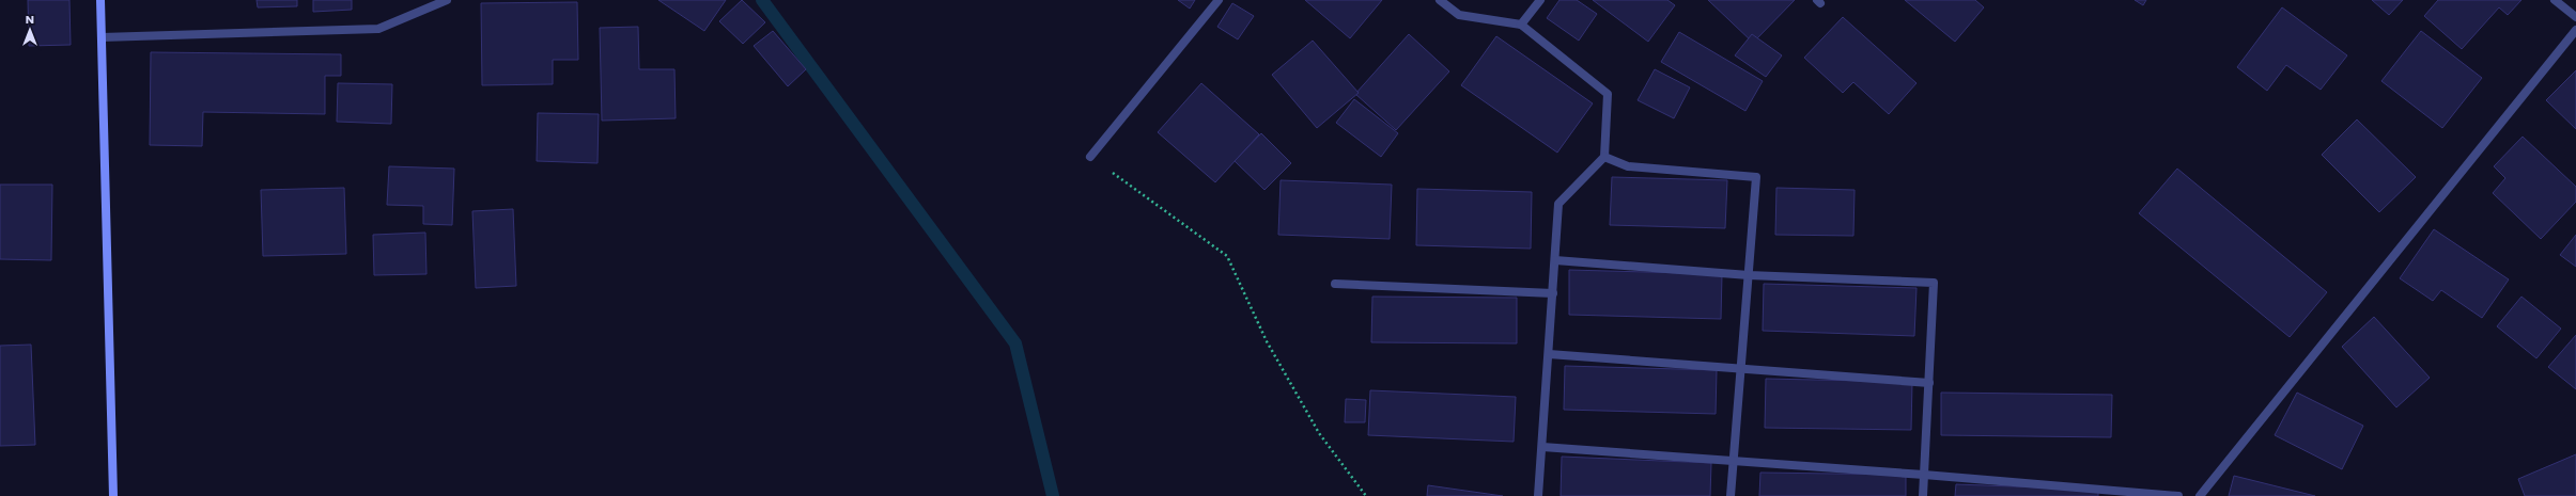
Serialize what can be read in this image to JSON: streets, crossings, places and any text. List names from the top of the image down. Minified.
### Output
{"north":"top"}
